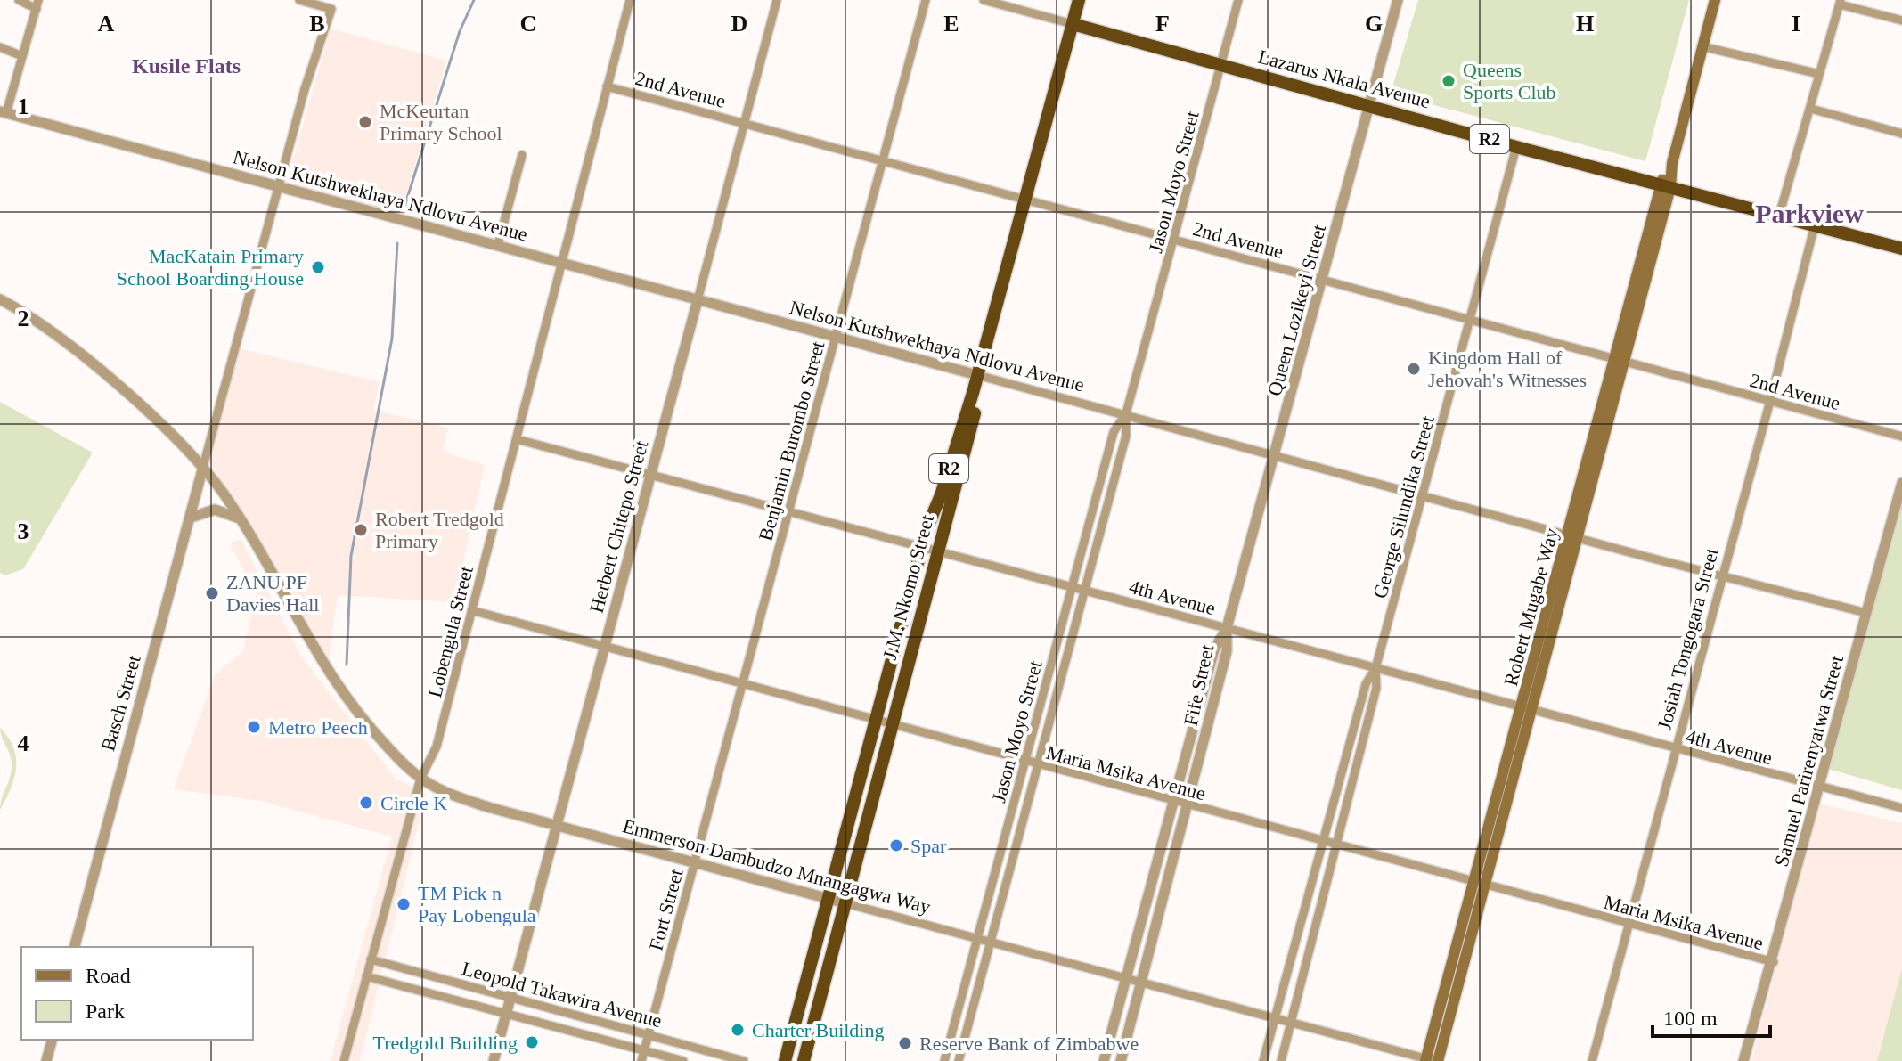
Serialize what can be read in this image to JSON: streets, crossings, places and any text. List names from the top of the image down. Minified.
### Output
{"streets":{"highway":["Lazarus Nkala Avenue","R2","J.M. Nkomo Street"],"main road":["Robert Mugabe Way"],"street":["2nd Avenue","Jason Moyo Street","Nelson Kutshwekhaya Ndlovu Avenue","Queen Lozikeyi Street","Benjamin Burombo Street","George Silundika Street","Herbert Chitepo Street","4th Avenue","Lobengula Street","Josiah Tongogara Street","Fife Street","Basch Street","Samuel Parirenyatwa Street","Maria Msika Avenue","Emmerson Dambudzo Mnangagwa Way","Fort Street","Leopold Takawira Avenue"]},"crossings":[["Lazarus Nkala Avenue","Jason Moyo Street"],["Lazarus Nkala Avenue","Queen Lozikeyi Street"],["Lazarus Nkala Avenue","George Silundika Street"],["Lazarus Nkala Avenue","J.M. Nkomo Street"],["Lazarus Nkala Avenue","Robert Mugabe Way"],["Lazarus Nkala Avenue","Josiah Tongogara Street"],["2nd Avenue","Jason Moyo Street"],["2nd Avenue","Queen Lozikeyi Street"],["2nd Avenue","Benjamin Burombo Street"],["2nd Avenue","George Silundika Street"],["2nd Avenue","Herbert Chitepo Street"],["2nd Avenue","J.M. Nkomo Street"],["2nd Avenue","Robert Mugabe Way"],["2nd Avenue","Lobengula Street"],["2nd Avenue","Josiah Tongogara Street"],["Jason Moyo Street","Nelson Kutshwekhaya Ndlovu Avenue"],["Jason Moyo Street","4th Avenue"],["Jason Moyo Street","Maria Msika Avenue"],["Jason Moyo Street","Emmerson Dambudzo Mnangagwa Way"],["Nelson Kutshwekhaya Ndlovu Avenue","Queen Lozikeyi Street"],["Nelson Kutshwekhaya Ndlovu Avenue","Benjamin Burombo Street"],["Nelson Kutshwekhaya Ndlovu Avenue","George Silundika Street"],["Nelson Kutshwekhaya Ndlovu Avenue","Herbert Chitepo Street"],["Nelson Kutshwekhaya Ndlovu Avenue","J.M. Nkomo Street"],["Nelson Kutshwekhaya Ndlovu Avenue","Robert Mugabe Way"],["Nelson Kutshwekhaya Ndlovu Avenue","Lobengula Street"],["Nelson Kutshwekhaya Ndlovu Avenue","Josiah Tongogara Street"],["Nelson Kutshwekhaya Ndlovu Avenue","Samuel Parirenyatwa Street"],["Queen Lozikeyi Street","4th Avenue"],["Queen Lozikeyi Street","Fife Street"],["Benjamin Burombo Street","4th Avenue"],["Benjamin Burombo Street","Maria Msika Avenue"],["Benjamin Burombo Street","Fort Street"],["George Silundika Street","4th Avenue"],["George Silundika Street","Maria Msika Avenue"],["George Silundika Street","Emmerson Dambudzo Mnangagwa Way"],["Herbert Chitepo Street","4th Avenue"],["Herbert Chitepo Street","Maria Msika Avenue"],["Herbert Chitepo Street","Emmerson Dambudzo Mnangagwa Way"],["Herbert Chitepo Street","Leopold Takawira Avenue"],["J.M. Nkomo Street","4th Avenue"],["J.M. Nkomo Street","Maria Msika Avenue"],["J.M. Nkomo Street","Emmerson Dambudzo Mnangagwa Way"],["4th Avenue","Robert Mugabe Way"],["4th Avenue","Lobengula Street"],["4th Avenue","Josiah Tongogara Street"],["4th Avenue","Fife Street"],["4th Avenue","Samuel Parirenyatwa Street"],["Robert Mugabe Way","Maria Msika Avenue"],["Robert Mugabe Way","Emmerson Dambudzo Mnangagwa Way"],["Lobengula Street","Maria Msika Avenue"],["Lobengula Street","Emmerson Dambudzo Mnangagwa Way"],["Lobengula Street","Leopold Takawira Avenue"],["Josiah Tongogara Street","Maria Msika Avenue"],["Fife Street","Maria Msika Avenue"],["Fife Street","Emmerson Dambudzo Mnangagwa Way"],["Basch Street","Emmerson Dambudzo Mnangagwa Way"],["Samuel Parirenyatwa Street","Maria Msika Avenue"],["Maria Msika Avenue","Fort Street"],["Emmerson Dambudzo Mnangagwa Way","Fort Street"],["Fort Street","Leopold Takawira Avenue"]],"districts":["Kusile Flats","Parkview"],"places":["Queens Sports Club","McKeurtan Primary School","MacKatain Primary School Boarding House","Kingdom Hall of Jehovah's Witnesses","Robert Tredgold Primary","ZANU PF Davies Hall","Metro Peech","Circle K","Spar","TM Pick n Pay Lobengula","Charter Building","Tredgold Building","Reserve Bank of Zimbabwe"],"legend":["Road","Park"],"scale_bar":"100 m","grid":{"columns":["A","B","C","D","E","F","G","H","I"],"rows":["1","2","3","4"]}}
